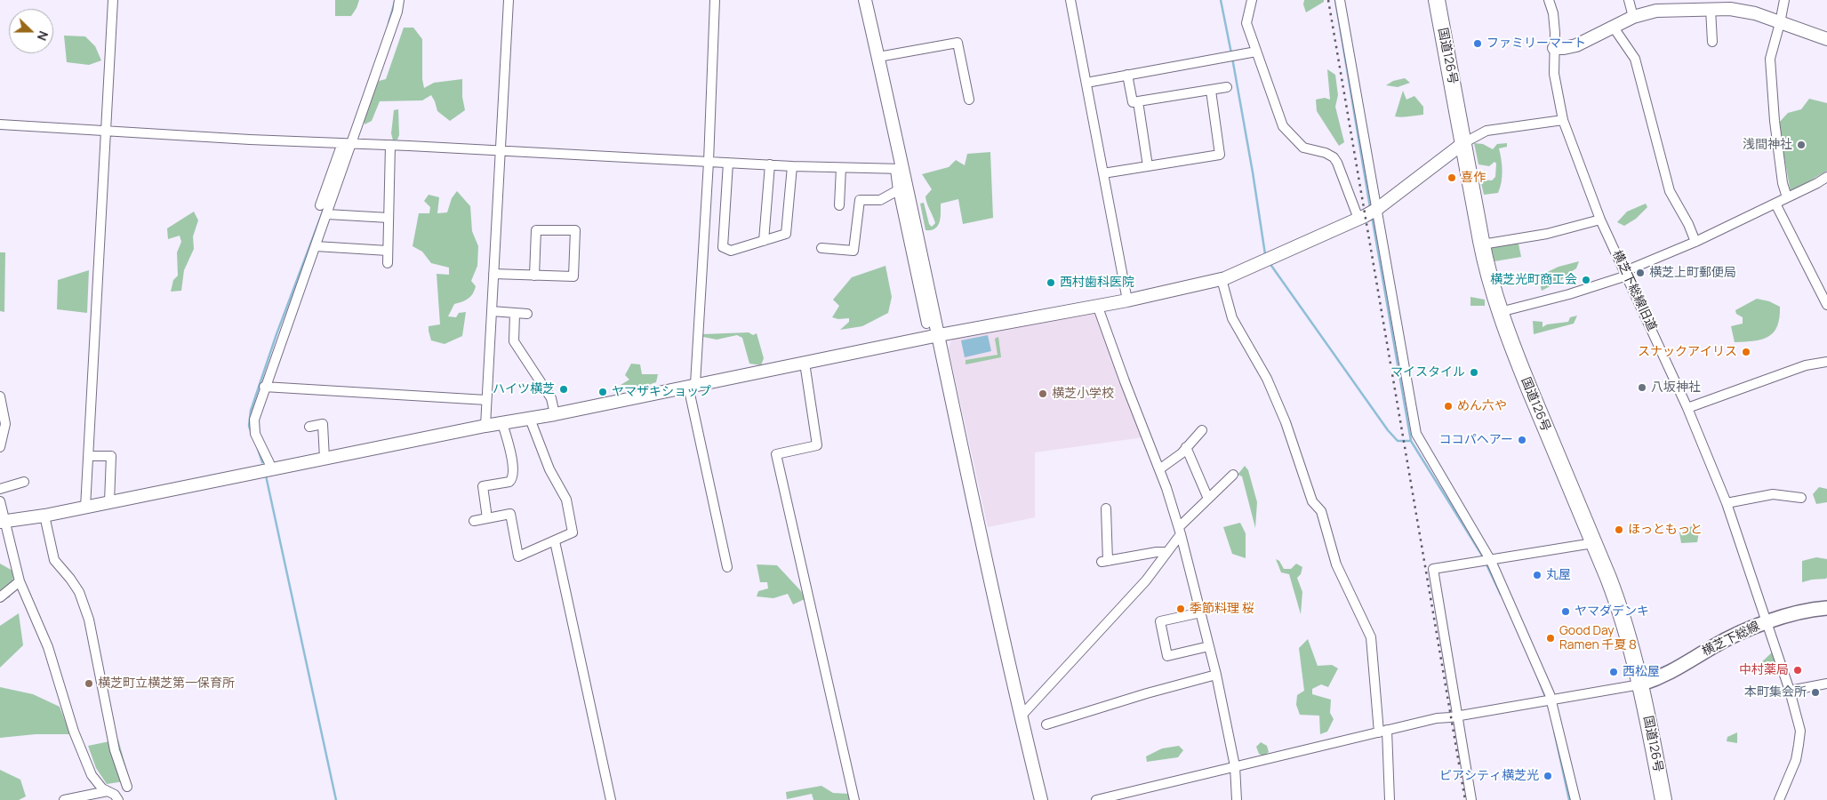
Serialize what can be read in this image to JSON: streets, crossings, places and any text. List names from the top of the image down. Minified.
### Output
{"streets":{"highway":["国道126号"],"main road":["横芝下総線"],"street":["横芝下総線旧道"]},"crossings":[["国道126号","横芝下総線"],["横芝下総線旧道","横芝下総線"]],"places":["ファミリーマート","浅間神社","喜作","横芝上町郵便局","横芝光町商工会","西村歯科医院","スナックアイリス","マイスタイル","八坂神社","ハイツ横芝","ヤマザキショップ","横芝小学校","めん六や","ココパヘアー","ほっともっと","丸屋","季節料理 桜","ヤマダデンキ","Good Day Ramen 千夏８","中村薬局","西松屋","横芝町立横芝第一保育所","本町集会所","ピアシティ横芝光"],"north":"right"}
